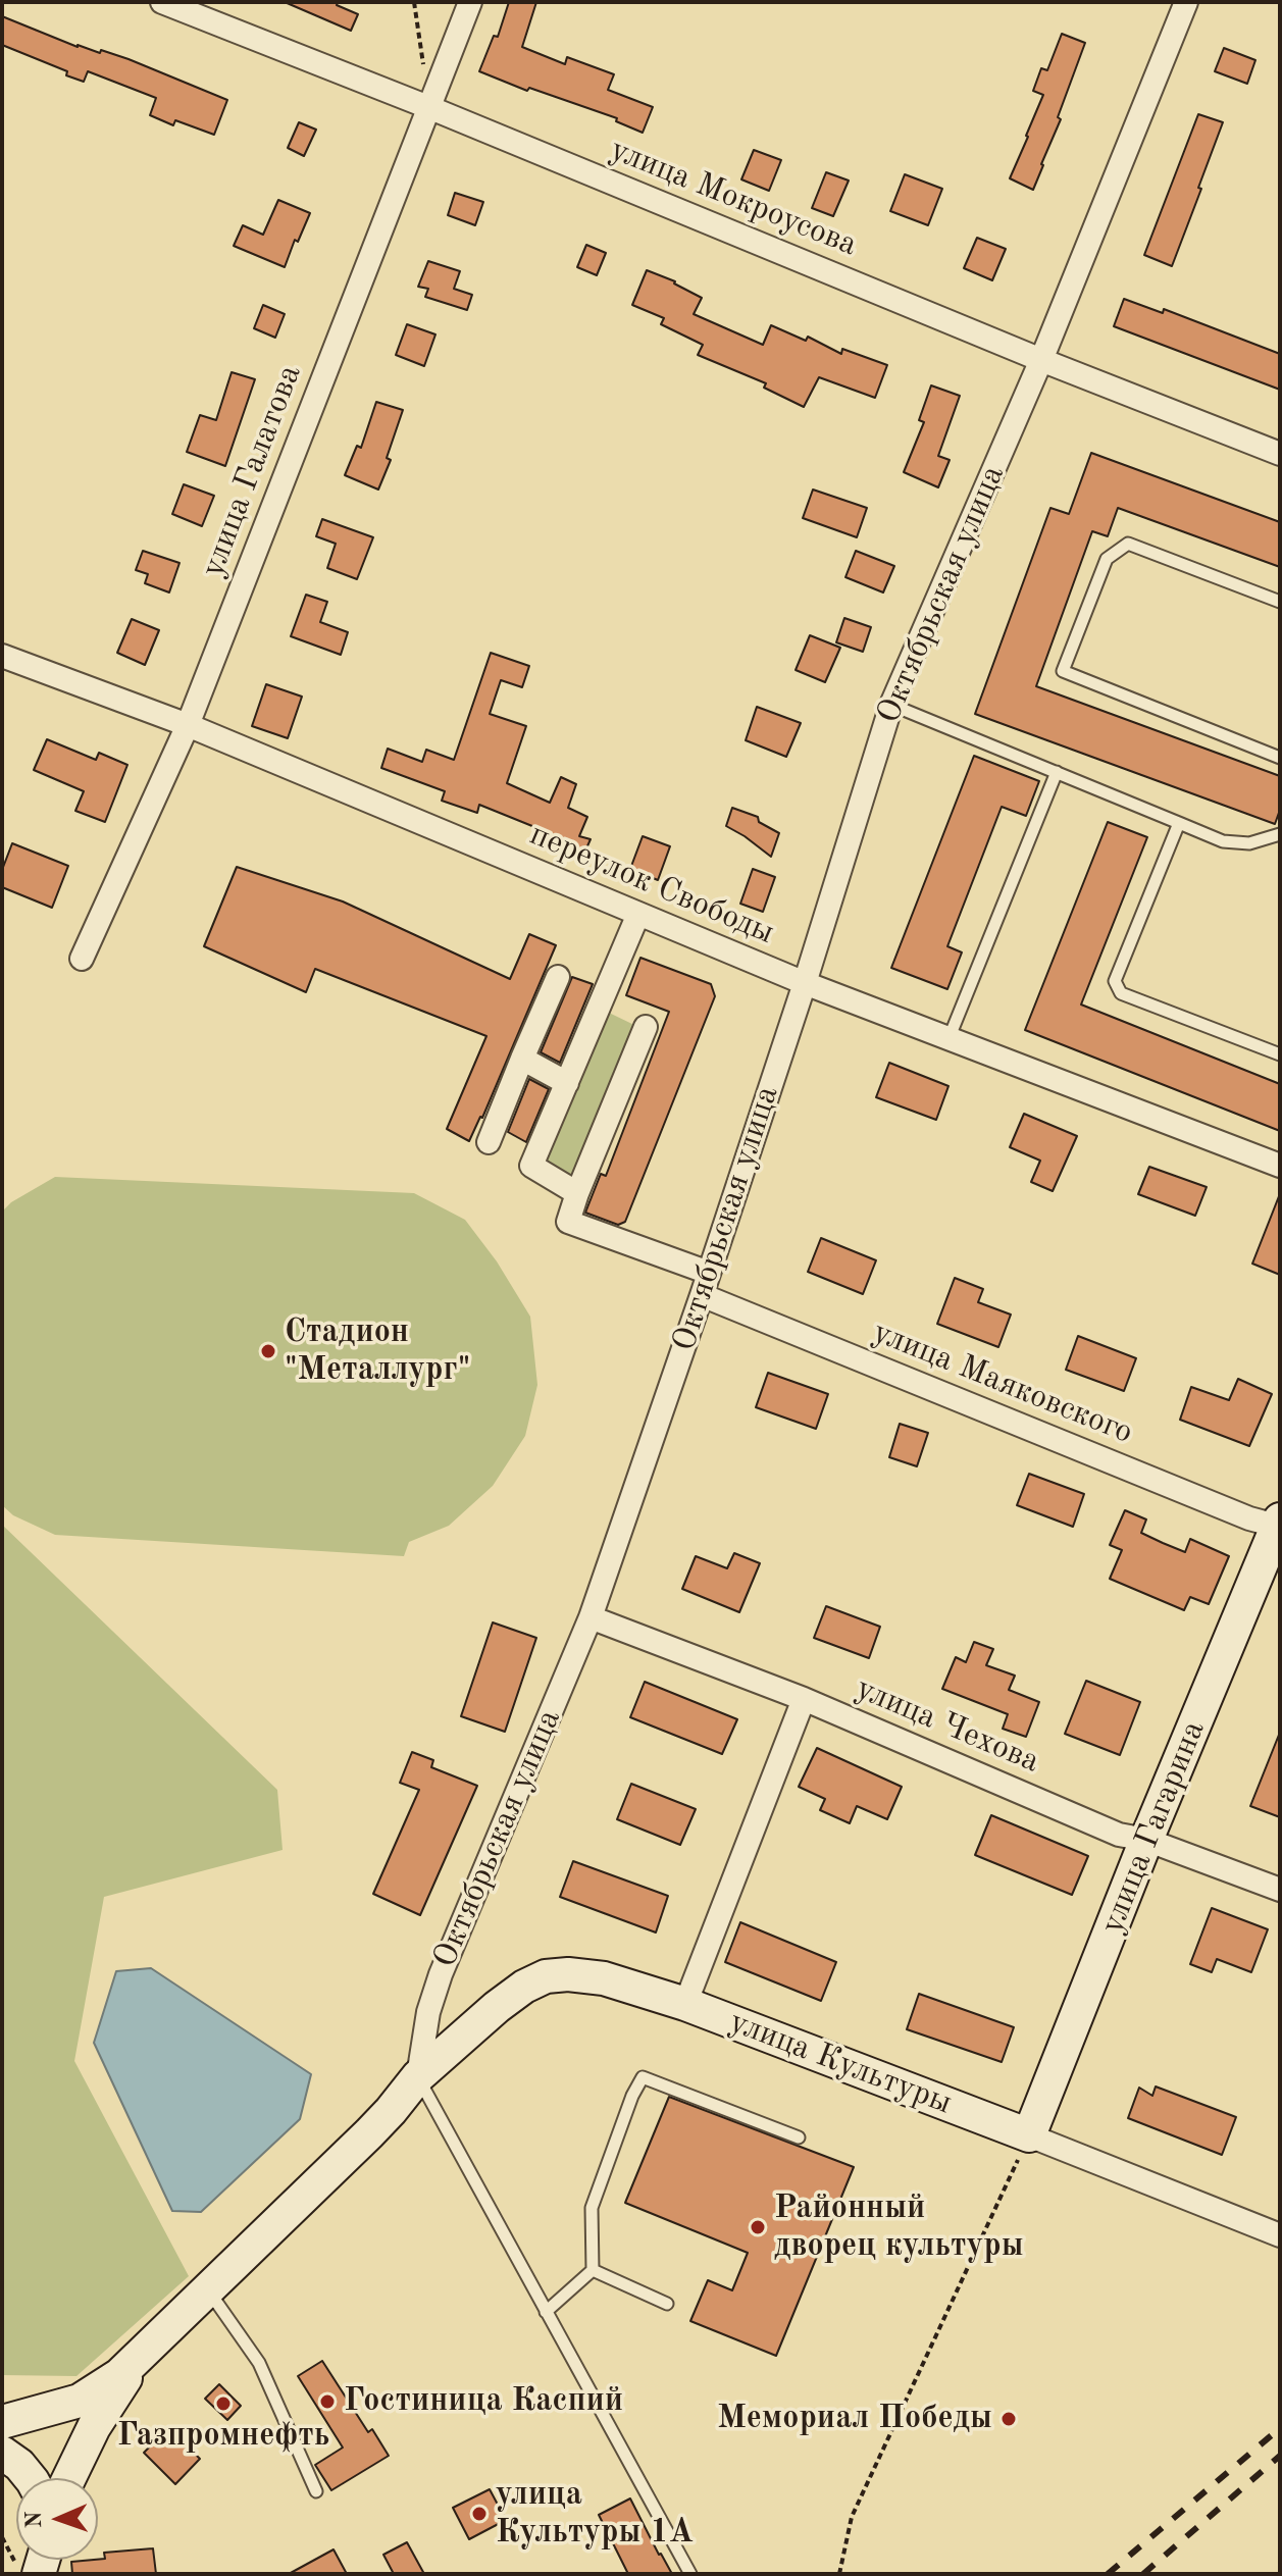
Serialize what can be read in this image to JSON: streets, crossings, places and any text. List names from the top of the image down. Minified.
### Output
{"streets":{"main road":["Октябрьская улица","улица Гагарина","улица Культуры"],"street":["улица Мокроусова","улица Галатова","переулок Свободы","улица Маяковского","улица Чехова"]},"crossings":[["улица Мокроусова","улица Галатова"],["улица Мокроусова","Октябрьская улица"],["улица Галатова","переулок Свободы"],["Октябрьская улица","переулок Свободы"],["Октябрьская улица","улица Маяковского"],["Октябрьская улица","улица Чехова"],["Октябрьская улица","улица Культуры"],["улица Маяковского","улица Гагарина"],["улица Чехова","улица Гагарина"],["улица Гагарина","улица Культуры"]],"places":["Стадион \"Металлург\"","Районный дворец культуры","Гостиница Каспий","Газпромнефть","Мемориал Победы","улица Культуры 1А"],"north":"left"}
